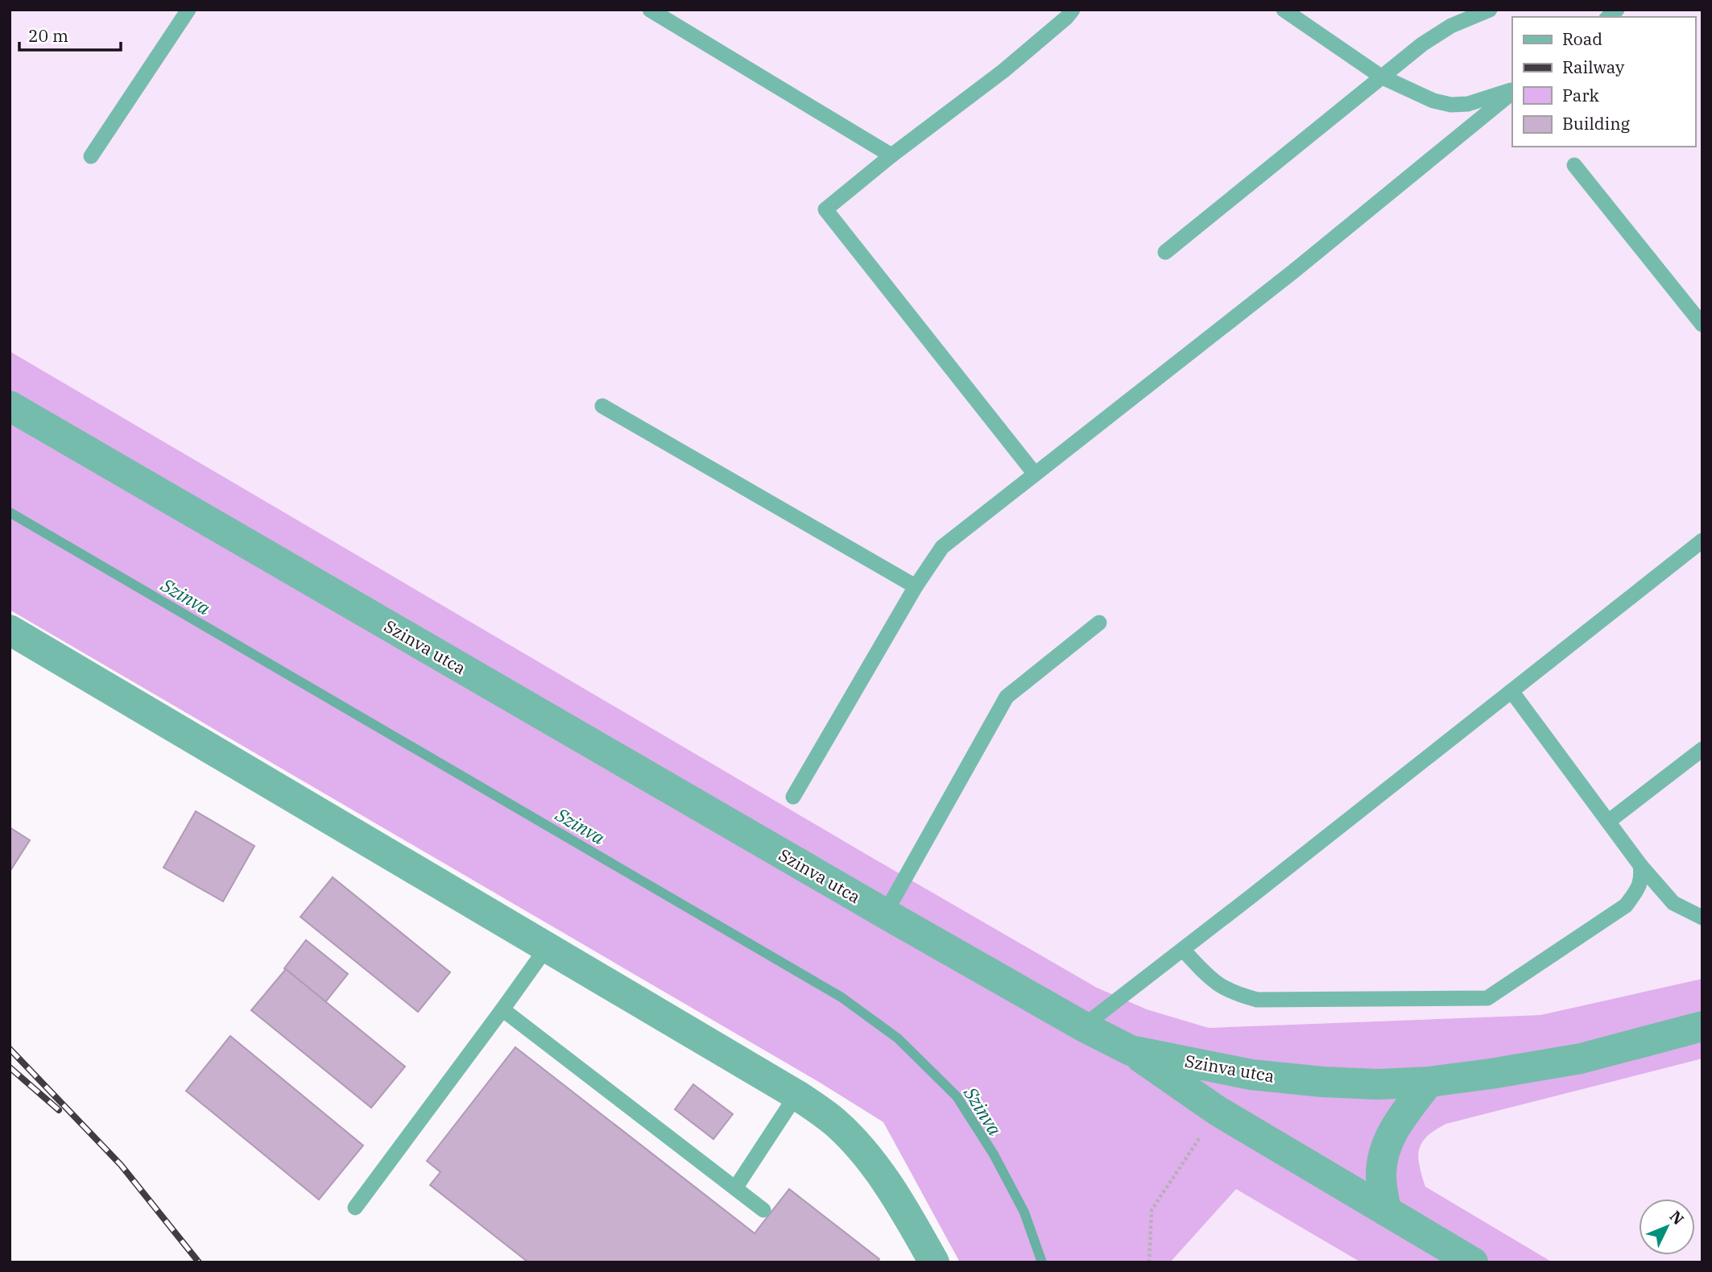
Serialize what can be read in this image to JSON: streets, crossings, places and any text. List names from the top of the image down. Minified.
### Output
{"streets":{"street":["Szinva utca"]},"water":["Szinva"],"legend":["Road","Railway","Park","Building"],"scale_bar":"20 m","north":"top right"}
